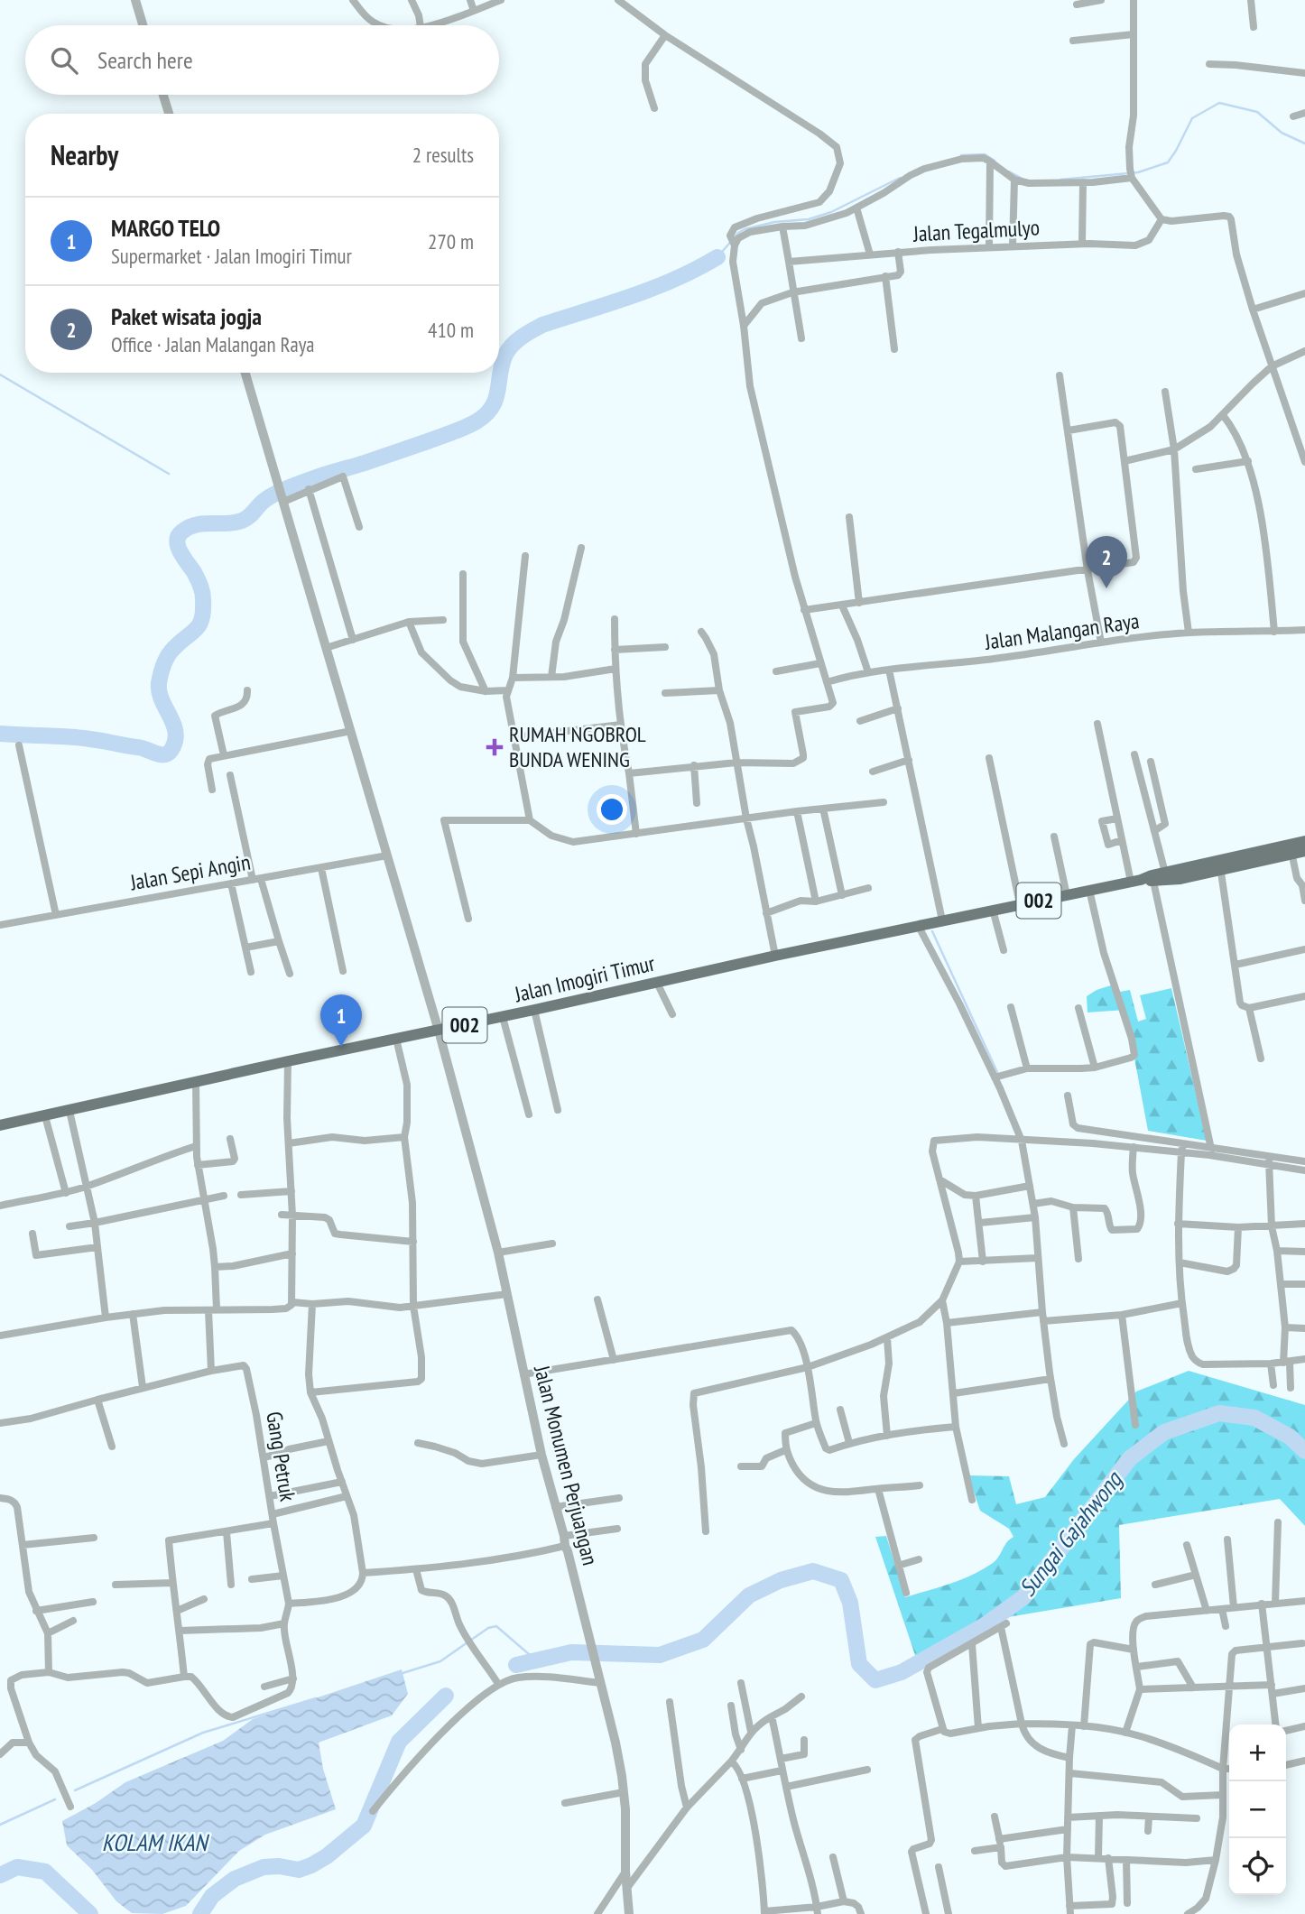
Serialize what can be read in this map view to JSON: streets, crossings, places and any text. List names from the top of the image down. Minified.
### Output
{"streets":{"main road":["002","Jalan Imogiri Timur"],"street":["Jalan Tegalmulyo","Jalan Malangan Raya","Jalan Sepi Angin","Gang Petruk","Jalan Monumen Perjuangan"]},"crossings":[["Jalan Sepi Angin","Jalan Monumen Perjuangan"],["Jalan Imogiri Timur","Jalan Monumen Perjuangan"]],"water":["Sungai Gajahwong","KOLAM IKAN"],"places":{"health":["RUMAH NGOBROL BUNDA WENING"]},"page":{"search":"Search here","heading":["Nearby","2 results"],"list":[{"mark":"1","name":"MARGO TELO","note":"Supermarket · Jalan Imogiri Timur","value":"270 m"},{"mark":"2","name":"Paket wisata jogja","note":"Office · Jalan Malangan Raya","value":"410 m"}],"pins":["2","1"],"map_buttons":["+","−"]}}
